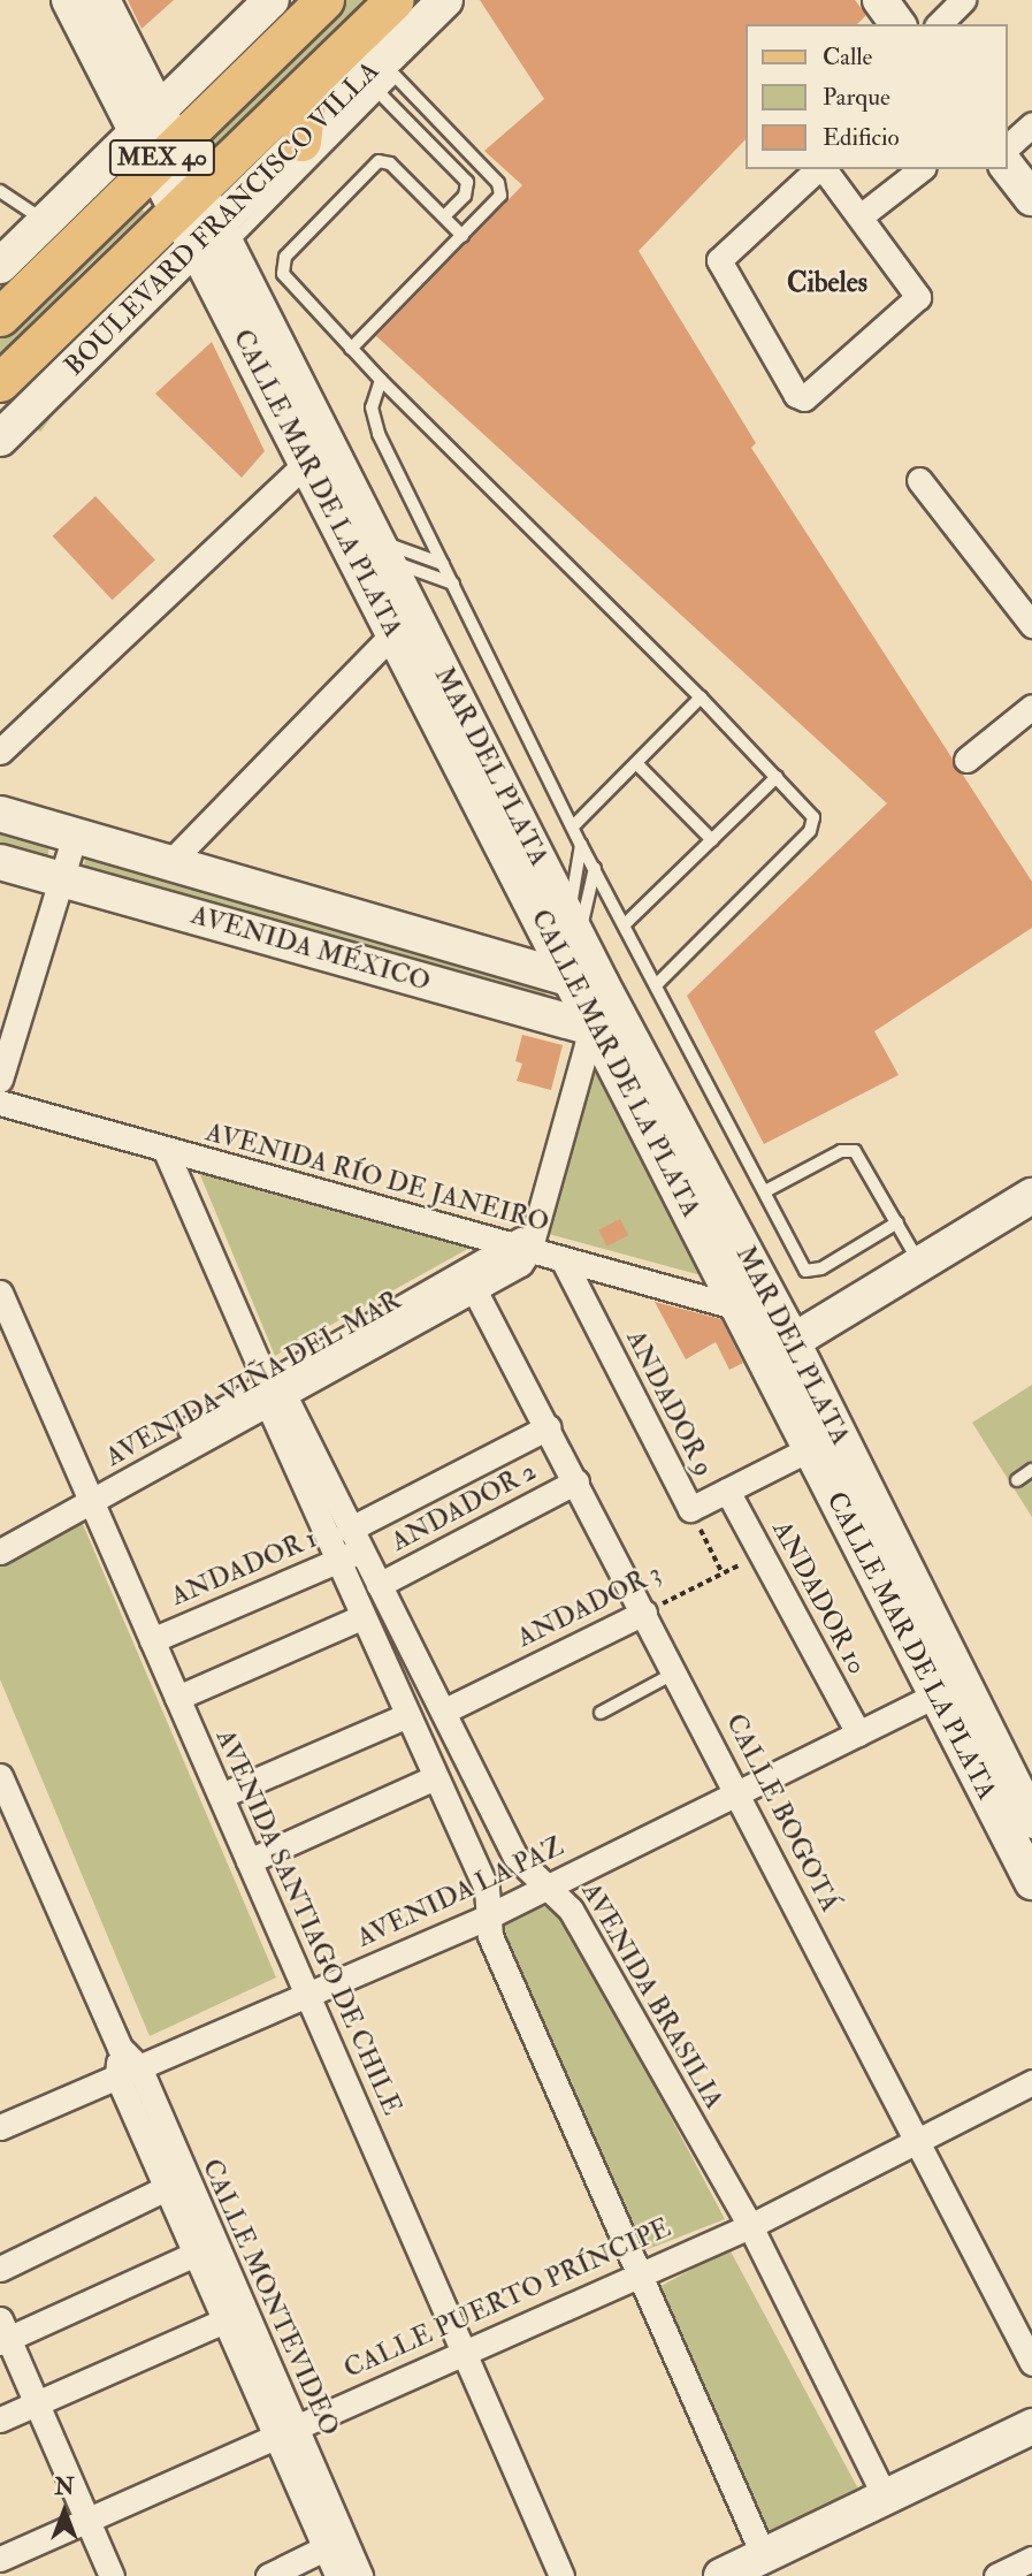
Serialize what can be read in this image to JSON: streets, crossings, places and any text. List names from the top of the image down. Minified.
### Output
{"streets":{"main road":["MEX 40","BOULEVARD FRANCISCO VILLA","CALLE MAR DE LA PLATA","MAR DEL PLATA","AVENIDA MÉXICO"],"street":["AVENIDA RÍO DE JANEIRO","AVENIDA VIÑA DEL MAR","ANDADOR 9","ANDADOR 2","ANDADOR 1","ANDADOR 10","ANDADOR 3","CALLE BOGOTÁ","AVENIDA LA PAZ","AVENIDA SANTIAGO DE CHILE","AVENIDA BRASILIA","CALLE MONTEVIDEO","CALLE PUERTO PRÍNCIPE"]},"crossings":[["MEX 40","MAR DEL PLATA"],["BOULEVARD FRANCISCO VILLA","MAR DEL PLATA"],["CALLE MAR DE LA PLATA","MAR DEL PLATA"],["CALLE MAR DE LA PLATA","AVENIDA MÉXICO"],["CALLE MAR DE LA PLATA","AVENIDA RÍO DE JANEIRO"],["CALLE MAR DE LA PLATA","AVENIDA LA PAZ"],["MAR DEL PLATA","AVENIDA MÉXICO"],["AVENIDA RÍO DE JANEIRO","AVENIDA VIÑA DEL MAR"],["AVENIDA RÍO DE JANEIRO","ANDADOR 9"],["AVENIDA RÍO DE JANEIRO","AVENIDA BRASILIA"],["AVENIDA VIÑA DEL MAR","CALLE BOGOTÁ"],["AVENIDA VIÑA DEL MAR","AVENIDA SANTIAGO DE CHILE"],["AVENIDA VIÑA DEL MAR","AVENIDA BRASILIA"],["ANDADOR 9","ANDADOR 3"],["ANDADOR 2","CALLE BOGOTÁ"],["ANDADOR 2","AVENIDA BRASILIA"],["ANDADOR 1","CALLE BOGOTÁ"],["ANDADOR 1","AVENIDA SANTIAGO DE CHILE"],["ANDADOR 1","AVENIDA BRASILIA"],["ANDADOR 10","ANDADOR 3"],["ANDADOR 10","AVENIDA LA PAZ"],["ANDADOR 3","CALLE BOGOTÁ"],["ANDADOR 3","AVENIDA BRASILIA"],["CALLE BOGOTÁ","AVENIDA LA PAZ"],["CALLE BOGOTÁ","CALLE PUERTO PRÍNCIPE"],["AVENIDA LA PAZ","AVENIDA SANTIAGO DE CHILE"],["AVENIDA LA PAZ","AVENIDA BRASILIA"],["AVENIDA LA PAZ","CALLE MONTEVIDEO"],["AVENIDA SANTIAGO DE CHILE","CALLE PUERTO PRÍNCIPE"],["AVENIDA BRASILIA","CALLE PUERTO PRÍNCIPE"],["CALLE MONTEVIDEO","CALLE PUERTO PRÍNCIPE"]],"districts":["Cibeles"],"legend":["Calle","Parque","Edificio"],"north":"top"}
